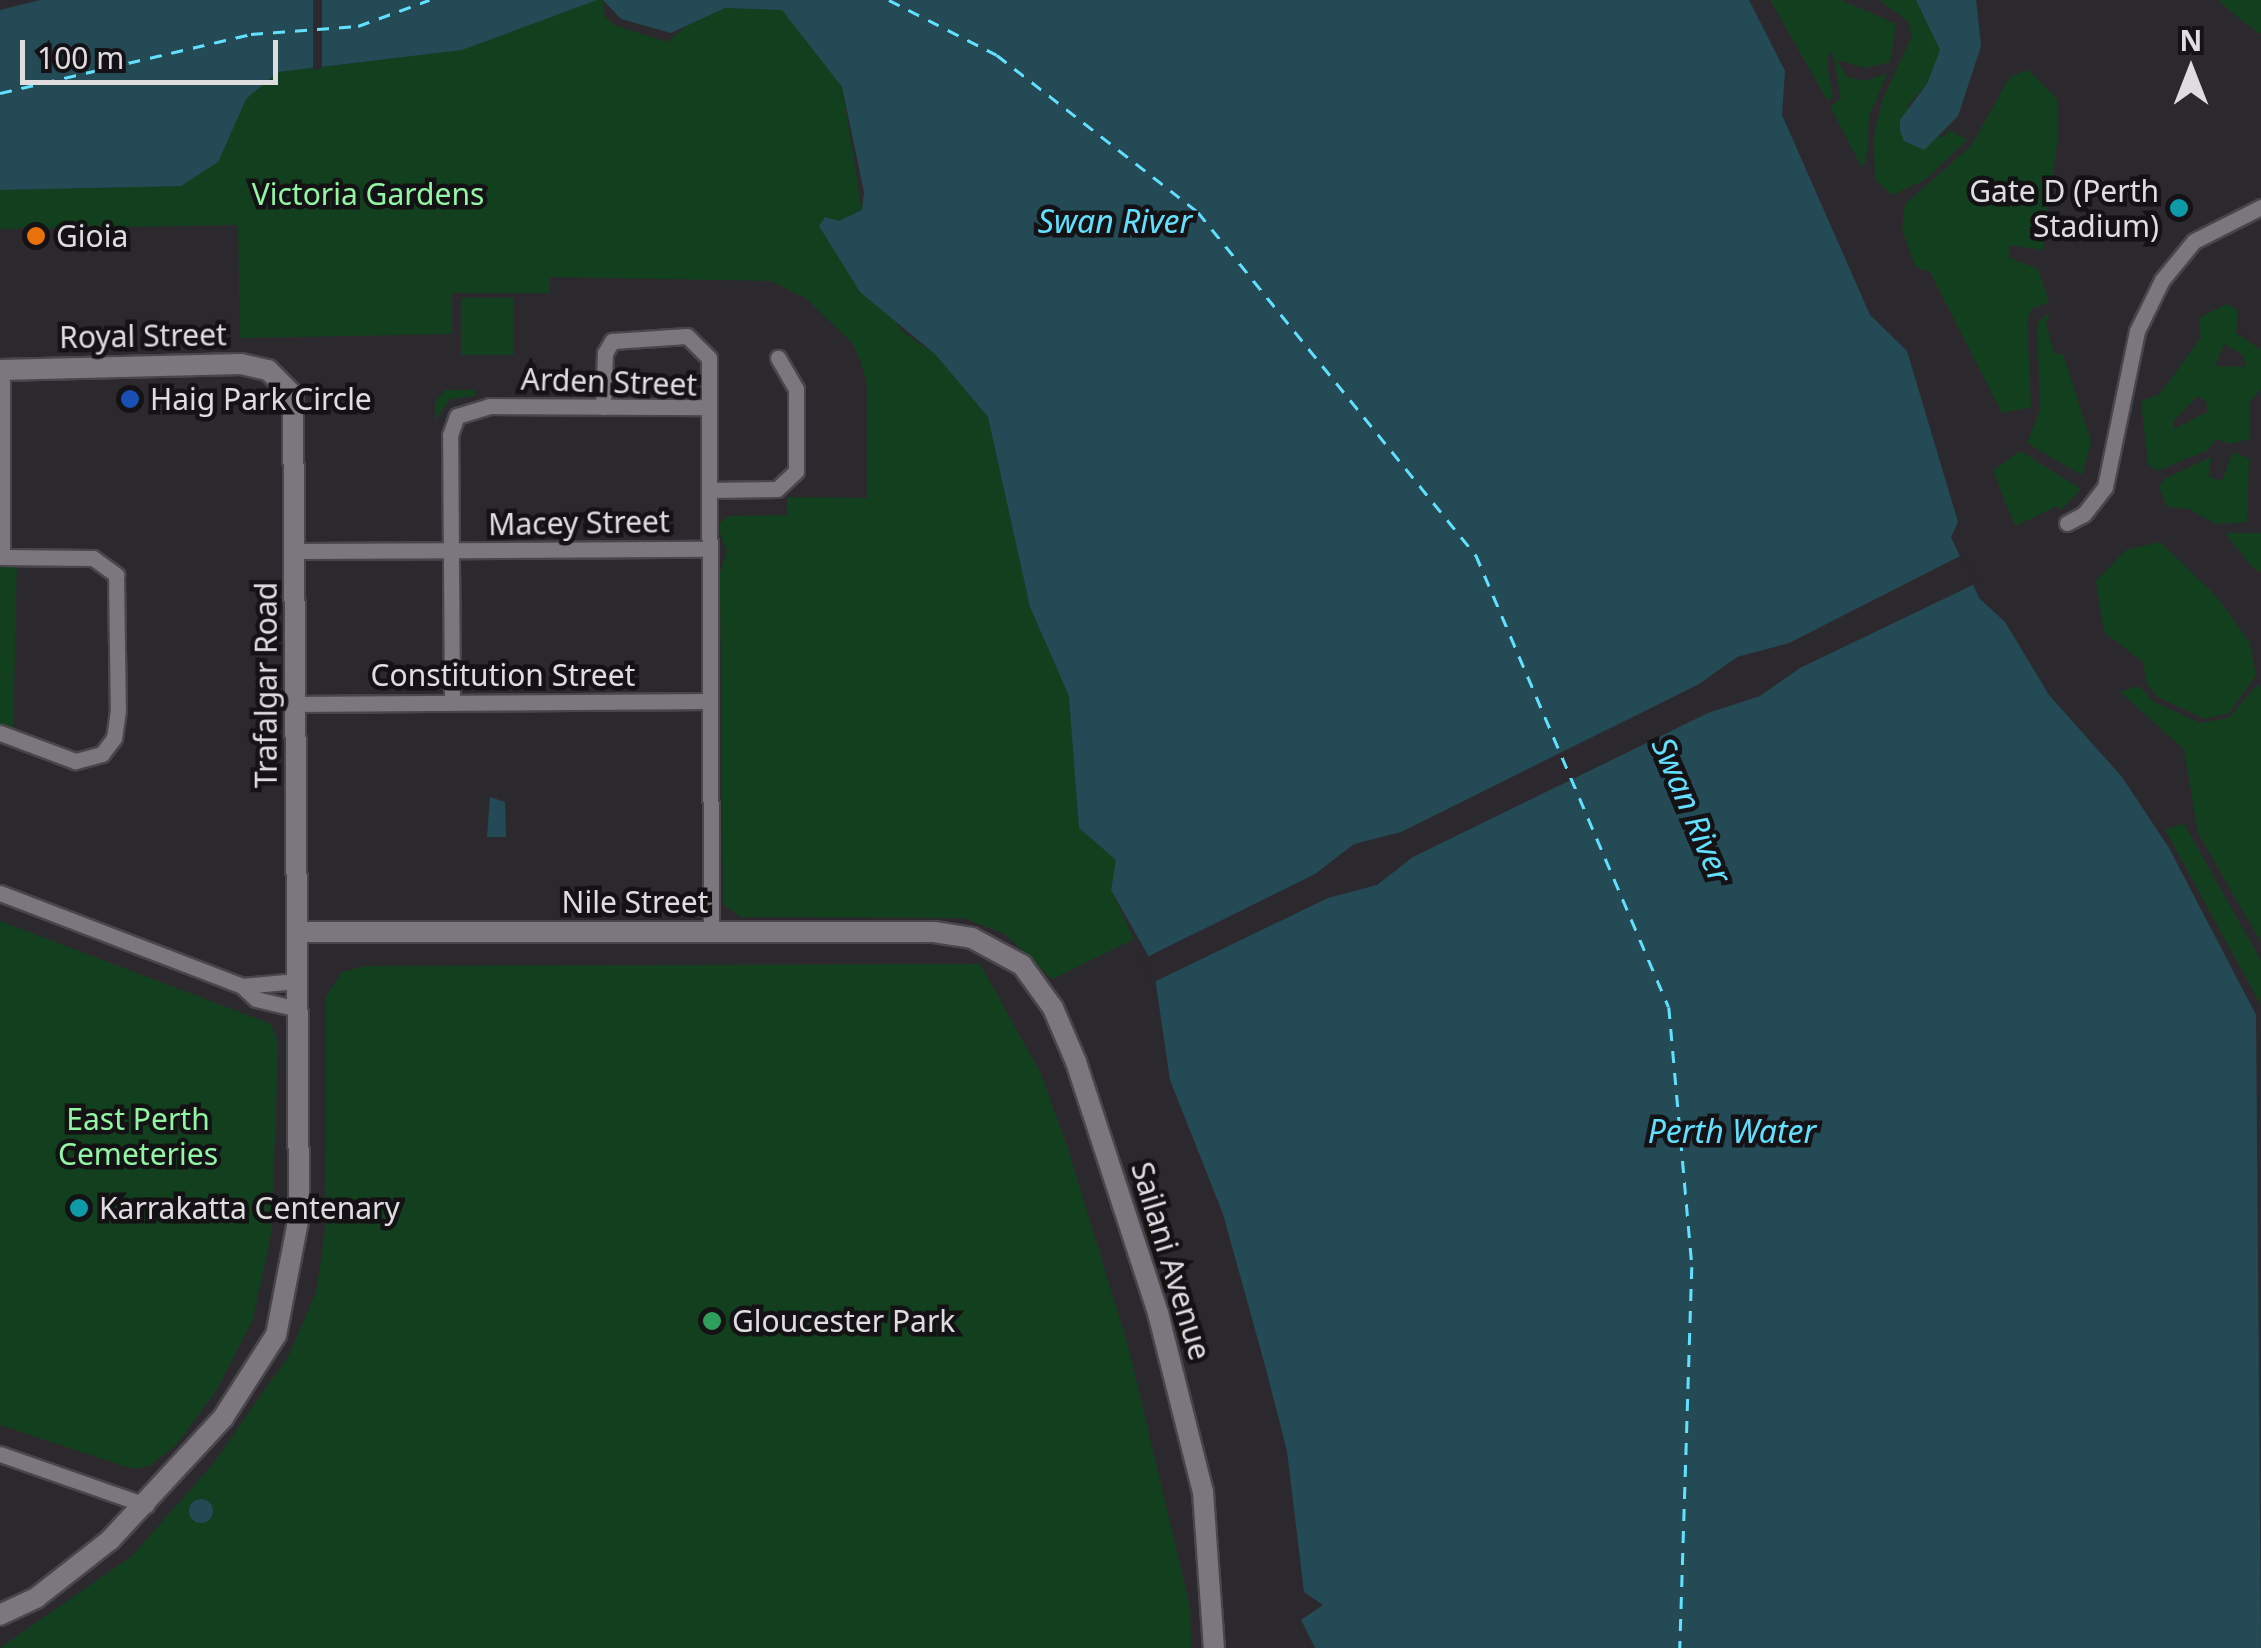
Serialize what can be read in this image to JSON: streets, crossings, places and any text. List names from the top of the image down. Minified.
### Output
{"streets":{"street":["Royal Street","Arden Street","Macey Street","Constitution Street","Trafalgar Road","Nile Street","Sailani Avenue"]},"crossings":[["Royal Street","Trafalgar Road"],["Arden Street","Macey Street"],["Arden Street","Constitution Street"],["Arden Street","Nile Street"],["Macey Street","Trafalgar Road"],["Constitution Street","Trafalgar Road"],["Trafalgar Road","Nile Street"],["Nile Street","Sailani Avenue"]],"water":["Swan River","Perth Water"],"parks":["Victoria Gardens","East Perth Cemeteries"],"places":["Gate D (Perth Stadium)","Gioia","Haig Park Circle","Karrakatta Centenary","Gloucester Park"],"scale_bar":"100 m","north":"top"}
